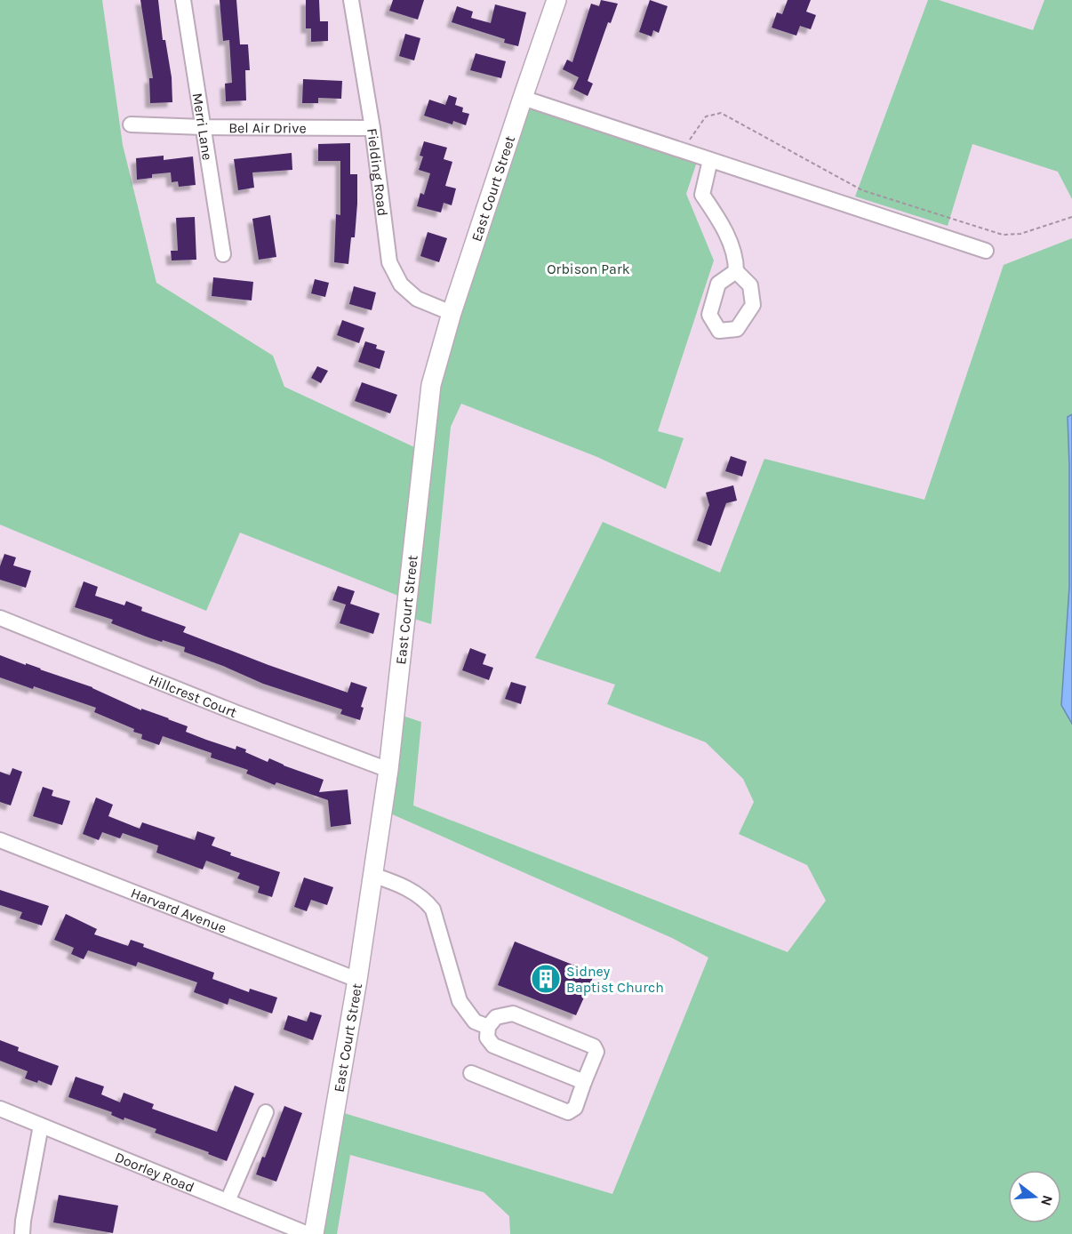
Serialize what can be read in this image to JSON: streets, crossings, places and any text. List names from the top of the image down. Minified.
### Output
{"streets":{"main road":["East Court Street"],"street":["Merri Lane","Bel Air Drive","Fielding Road","Hillcrest Court","Harvard Avenue","Doorley Road"]},"crossings":[["Merri Lane","Bel Air Drive"],["Bel Air Drive","Fielding Road"],["Fielding Road","East Court Street"],["East Court Street","Hillcrest Court"],["East Court Street","Harvard Avenue"]],"parks":["Orbison Park"],"places":{"building":["Sidney Baptist Church"]},"north":"right"}
